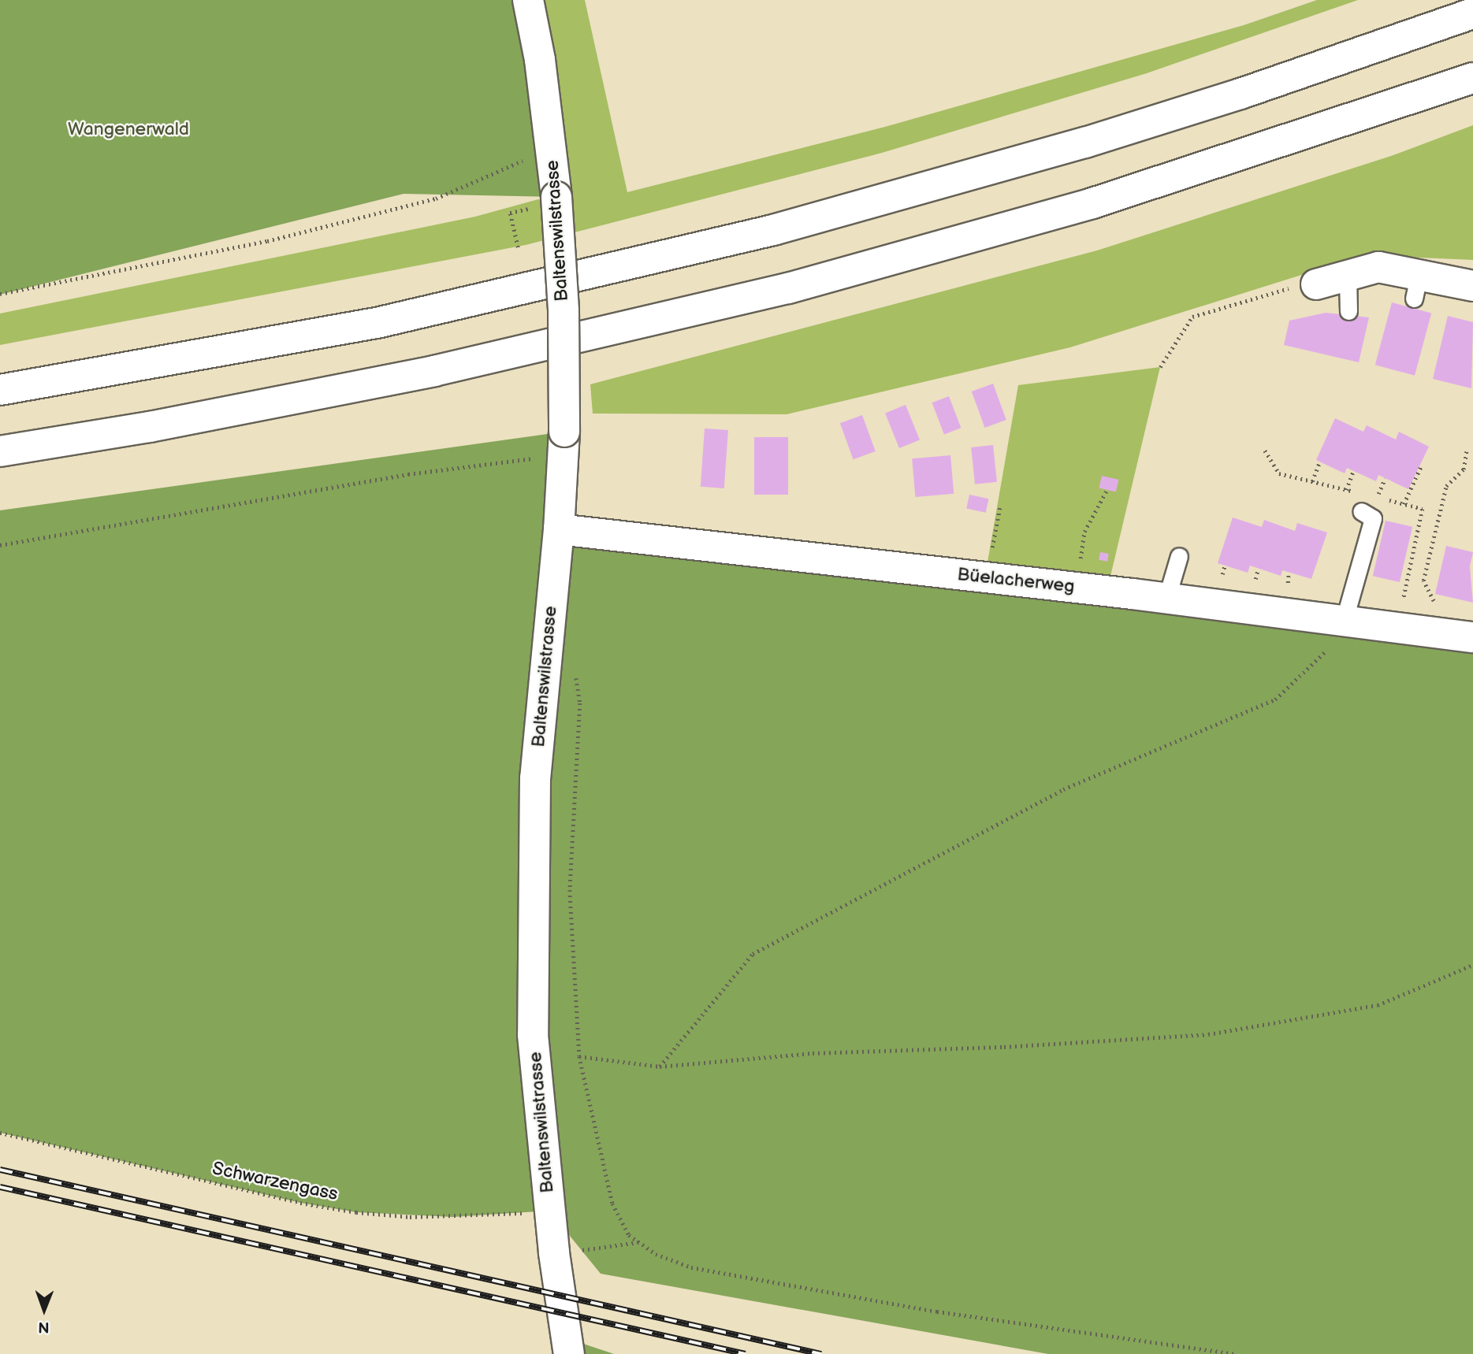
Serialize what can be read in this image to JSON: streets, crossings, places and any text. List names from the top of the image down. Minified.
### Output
{"streets":{"main road":["Baltenswilstrasse","Büelacherweg"],"path":["Schwarzengass"]},"crossings":[["Baltenswilstrasse","Büelacherweg"],["Baltenswilstrasse","Schwarzengass"]],"parks":["Wangenerwald"],"north":"bottom"}
